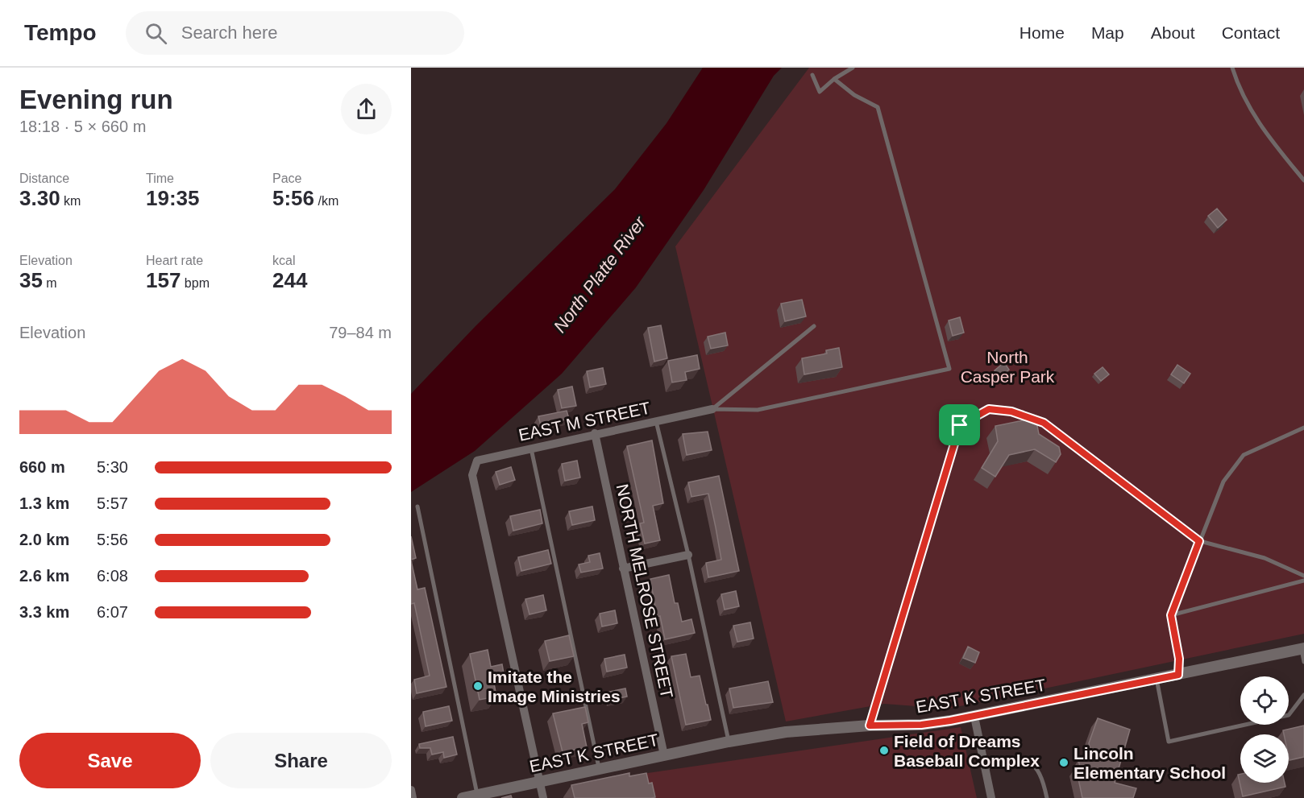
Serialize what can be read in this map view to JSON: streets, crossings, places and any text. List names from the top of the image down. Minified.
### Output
{"streets":{"street":["EAST M STREET","NORTH MELROSE STREET","EAST K STREET"]},"crossings":[["EAST M STREET","NORTH MELROSE STREET"],["EAST M STREET","EAST K STREET"],["NORTH MELROSE STREET","EAST K STREET"]],"water":["North Platte River"],"parks":["North Casper Park"],"places":["Imitate the Image Ministries","Field of Dreams Baseball Complex","Lincoln Elementary School"],"page":{"header":"Tempo","search":"Search here","nav":["Home","Map","About","Contact"],"heading":["Evening run","18:18 · 5 × 660 m"],"stats":[["Distance","3.30 km"],["Time","19:35"],["Pace","5:56 /km"],["Elevation","35 m"],["Heart rate","157 bpm"],["kcal","244"]],"chart":["Elevation","79–84 m"],"list":[{"name":"660 m","note":"5:30"},{"name":"1.3 km","note":"5:57"},{"name":"2.0 km","note":"5:56"},{"name":"2.6 km","note":"6:08"},{"name":"3.3 km","note":"6:07"}],"buttons":["Save","Share"]}}
